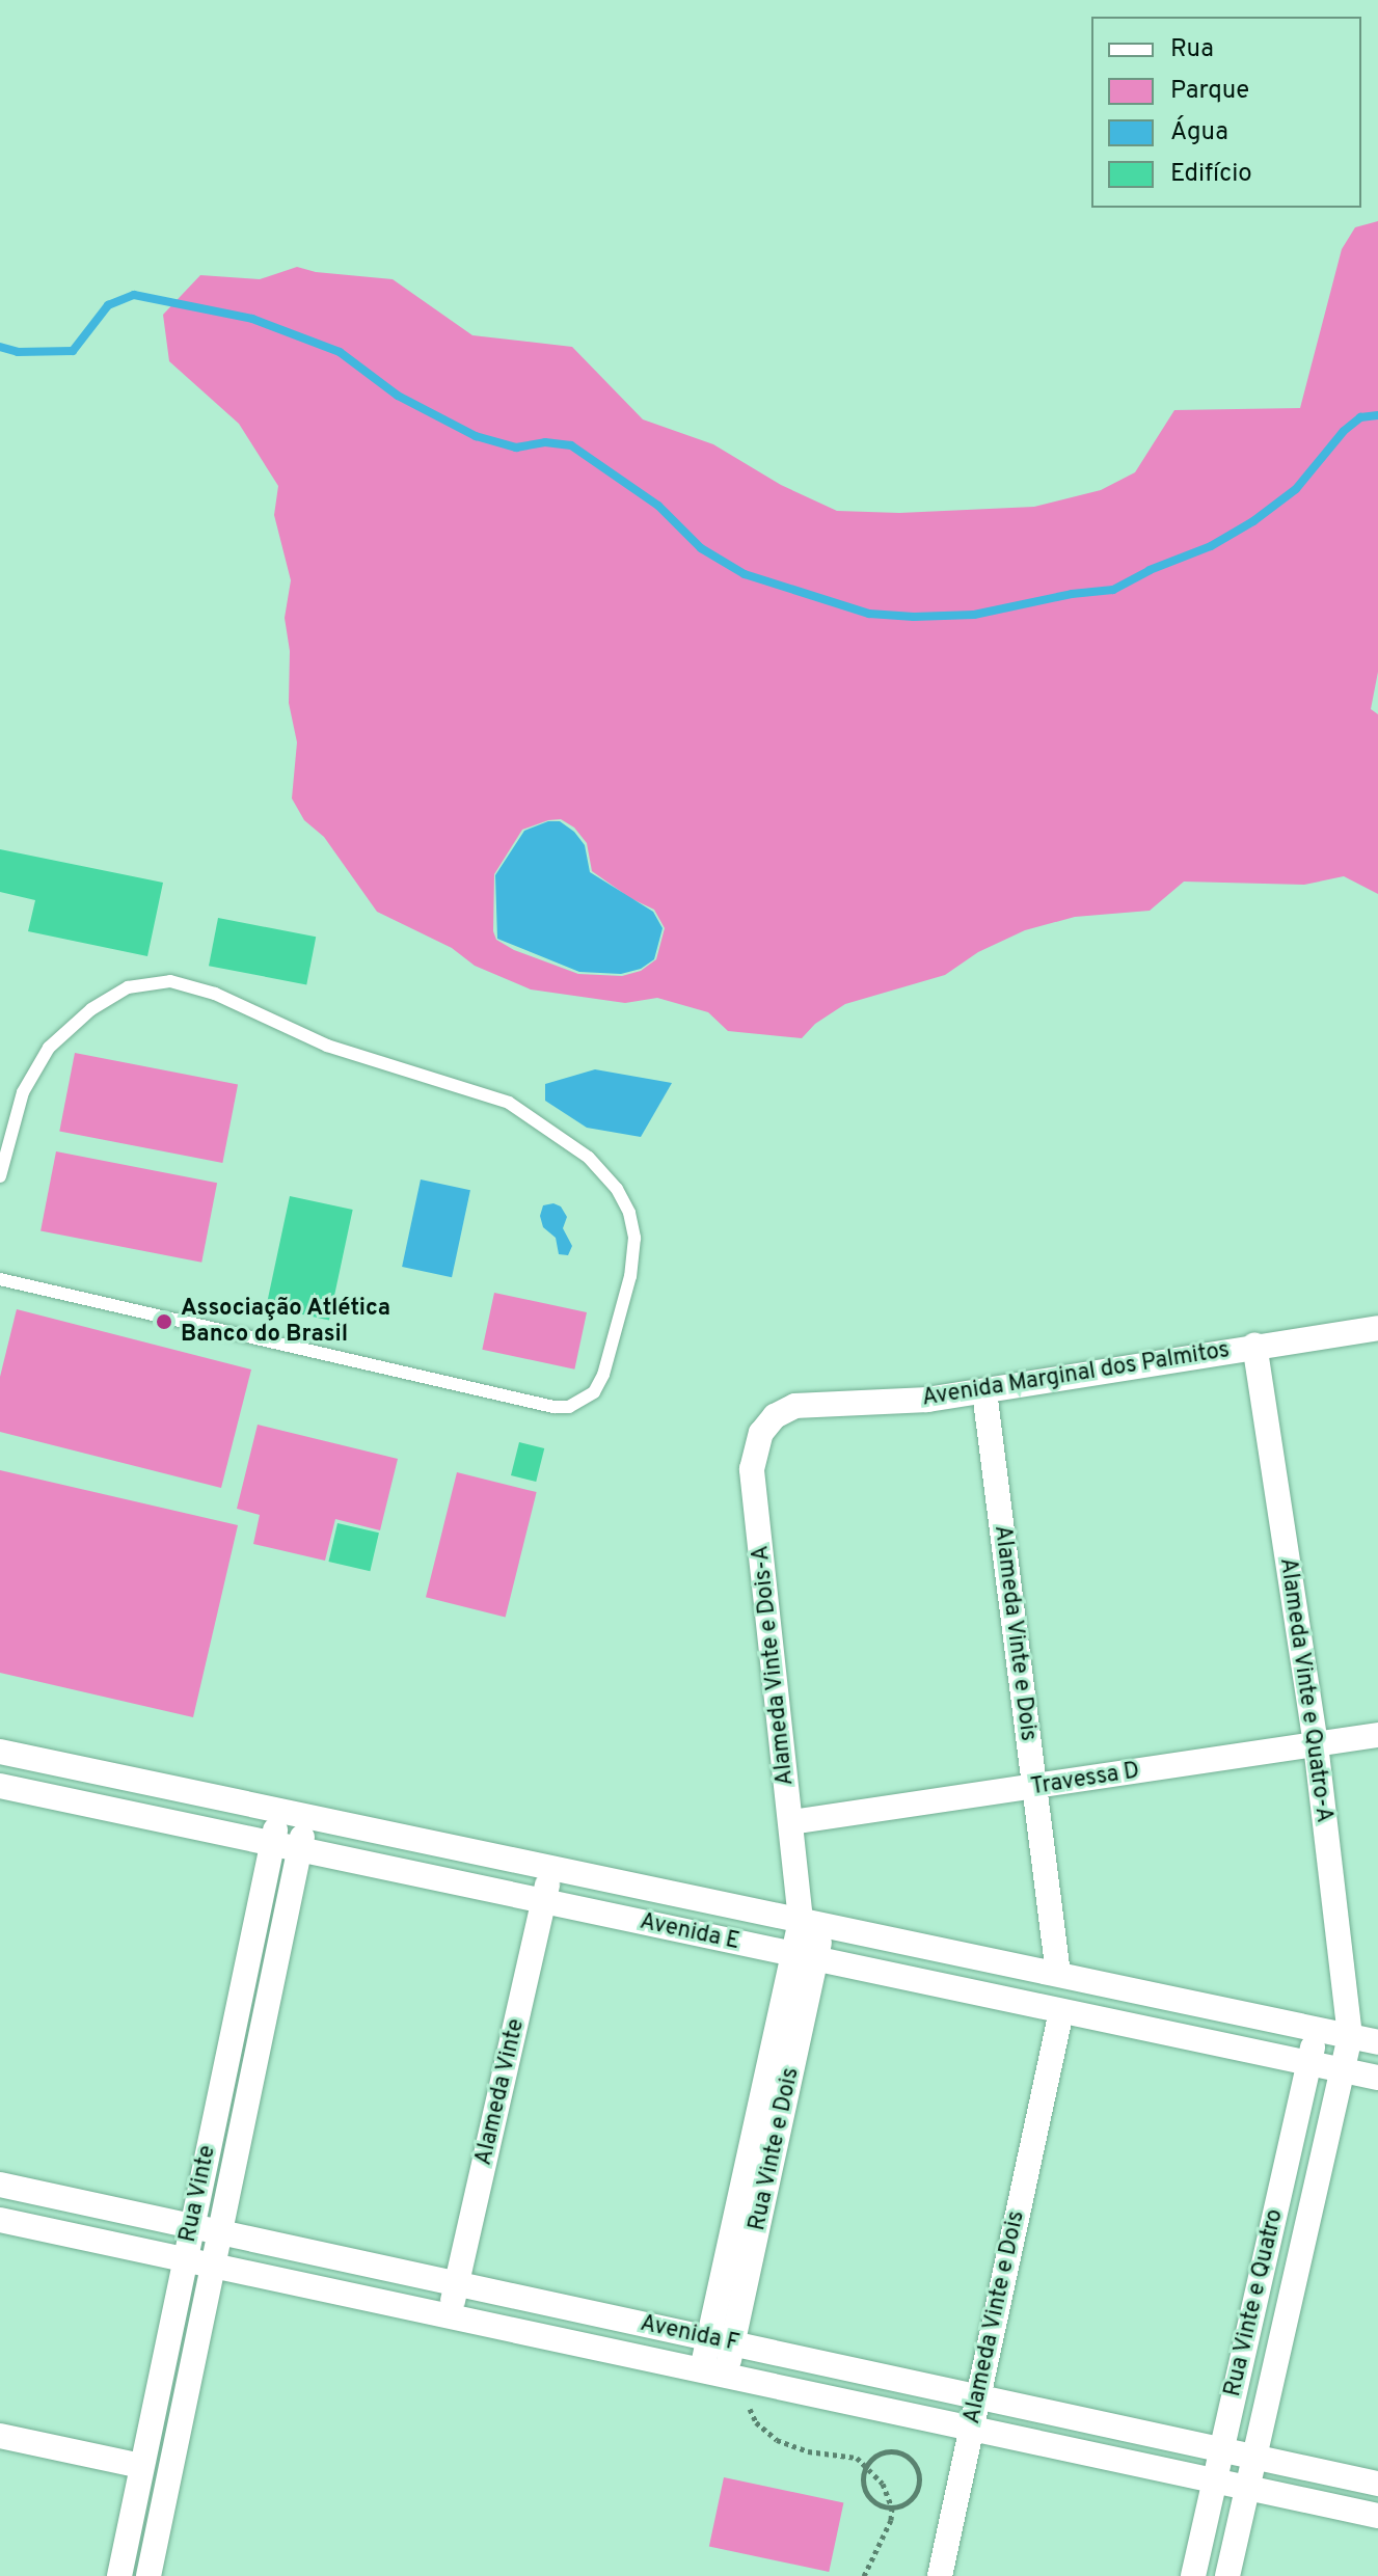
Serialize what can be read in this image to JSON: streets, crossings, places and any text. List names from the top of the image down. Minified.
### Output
{"streets":{"street":["Avenida Marginal dos Palmitos","Alameda Vinte e Dois","Alameda Vinte e Dois-A","Alameda Vinte e Quatro-A","Travessa D","Avenida E","Alameda Vinte","Rua Vinte e Dois","Rua Vinte","Rua Vinte e Quatro","Avenida F"]},"crossings":[["Avenida Marginal dos Palmitos","Alameda Vinte e Dois"],["Avenida Marginal dos Palmitos","Alameda Vinte e Dois-A"],["Avenida Marginal dos Palmitos","Alameda Vinte e Quatro-A"],["Alameda Vinte e Dois","Travessa D"],["Alameda Vinte e Dois","Avenida E"],["Alameda Vinte e Dois","Avenida F"],["Alameda Vinte e Dois-A","Travessa D"],["Alameda Vinte e Dois-A","Avenida E"],["Alameda Vinte e Dois-A","Rua Vinte e Dois"],["Alameda Vinte e Quatro-A","Travessa D"],["Alameda Vinte e Quatro-A","Avenida E"],["Alameda Vinte e Quatro-A","Rua Vinte e Quatro"],["Avenida E","Alameda Vinte"],["Avenida E","Rua Vinte e Dois"],["Avenida E","Rua Vinte"],["Avenida E","Rua Vinte e Quatro"],["Alameda Vinte","Avenida F"],["Rua Vinte e Dois","Avenida F"],["Rua Vinte","Avenida F"],["Rua Vinte e Quatro","Avenida F"]],"places":["Associação Atlética Banco do Brasil"],"legend":["Rua","Parque","Água","Edifício"]}
